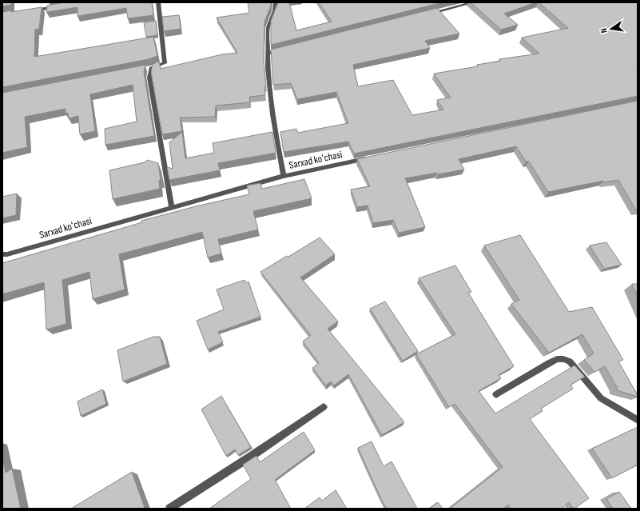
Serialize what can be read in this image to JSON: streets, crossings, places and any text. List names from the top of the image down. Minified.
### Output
{"streets":{"street":["Sarxad koʻchasi"]},"north":"left"}
